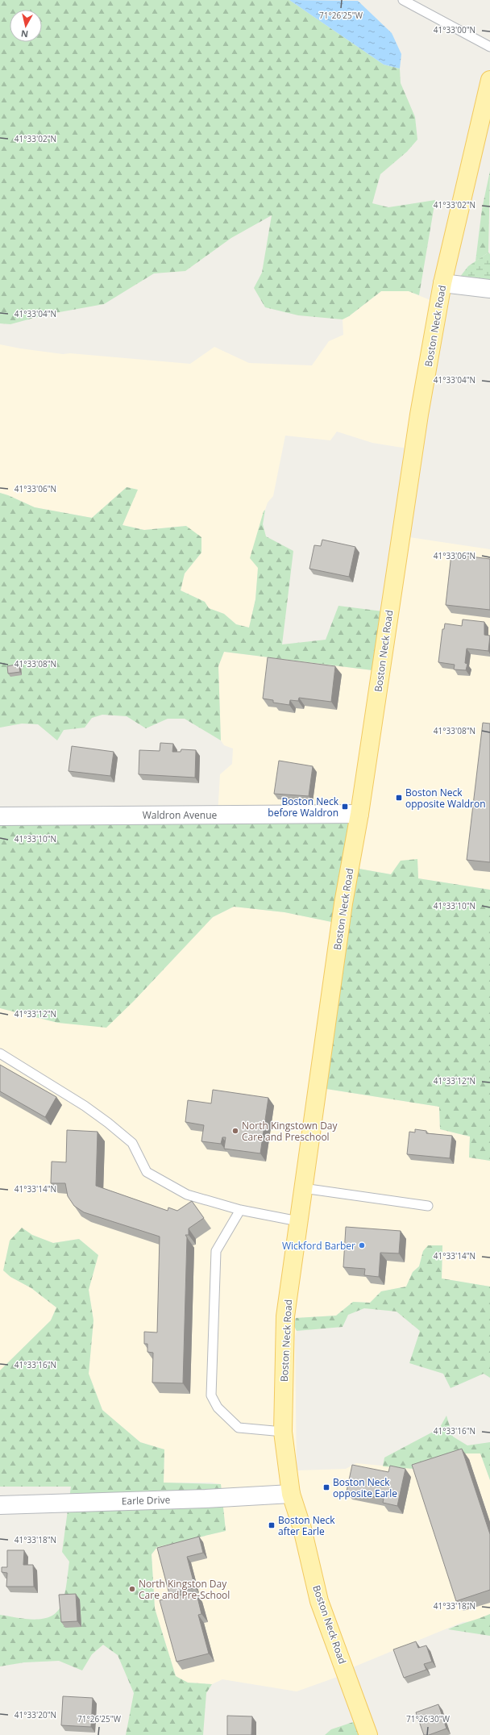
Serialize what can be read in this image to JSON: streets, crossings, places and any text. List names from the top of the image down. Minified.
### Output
{"streets":{"main road":["Boston Neck Road"],"street":["Waldron Avenue","Earle Drive"]},"crossings":[["Boston Neck Road","Waldron Avenue"],["Boston Neck Road","Earle Drive"]],"places":{"transit":["Boston Neck opposite Waldron","Boston Neck before Waldron","Boston Neck opposite Earle","Boston Neck after Earle"],"other":["North Kingstown Day Care and Preschool","Wickford Barber","North Kingston Day Care and Pre-School"]},"north":"bottom","coordinates":["71°26'25\"W","41°33'00\"N","41°33'02\"N","41°33'04\"N","41°33'06\"N","41°33'08\"N","41°33'10\"N","41°33'12\"N","41°33'14\"N","41°33'16\"N","41°33'18\"N","41°33'20\"N","71°26'30\"W"]}
